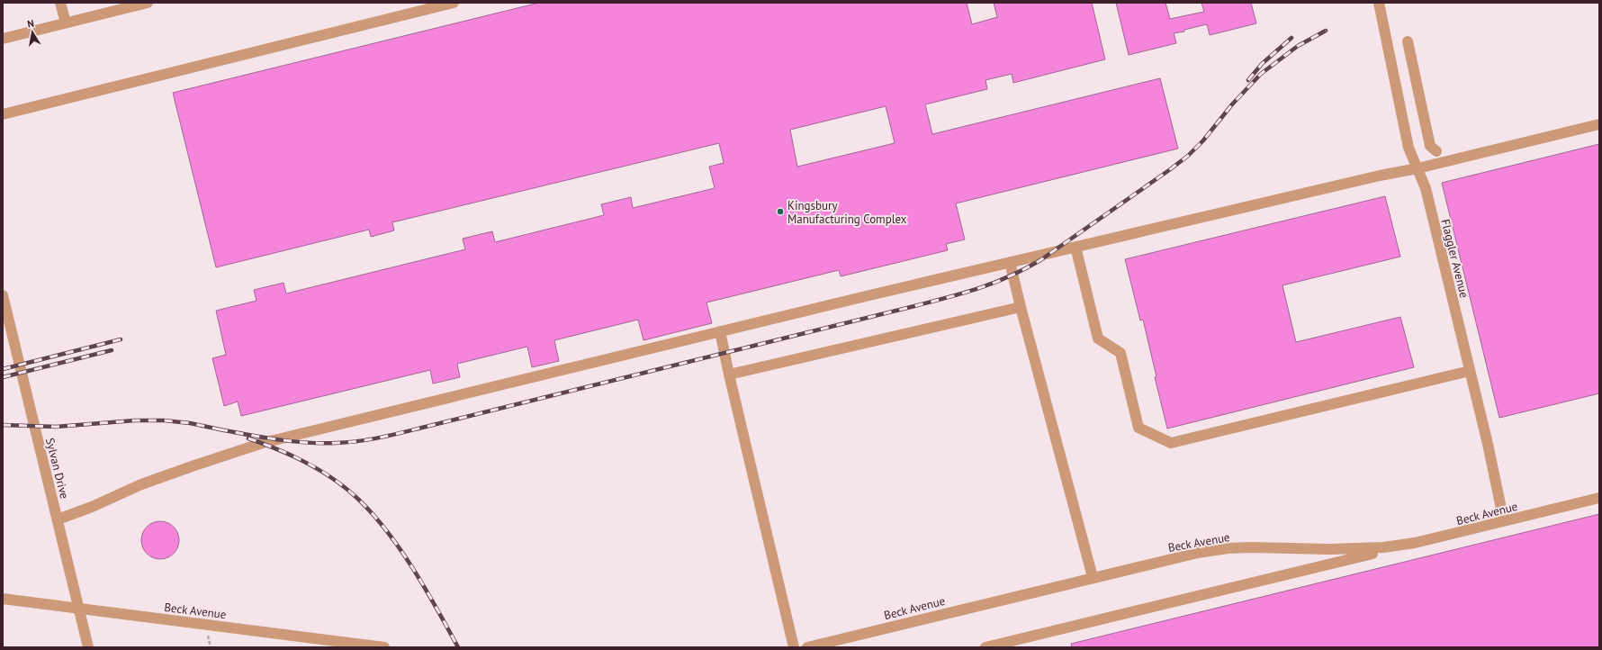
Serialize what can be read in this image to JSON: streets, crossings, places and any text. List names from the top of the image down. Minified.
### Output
{"streets":{"street":["Flaggler Avenue","Sylvan Drive","Beck Avenue"]},"crossings":[["Flaggler Avenue","Beck Avenue"],["Sylvan Drive","Beck Avenue"]],"places":["Kingsbury Manufacturing Complex"],"north":"top"}
